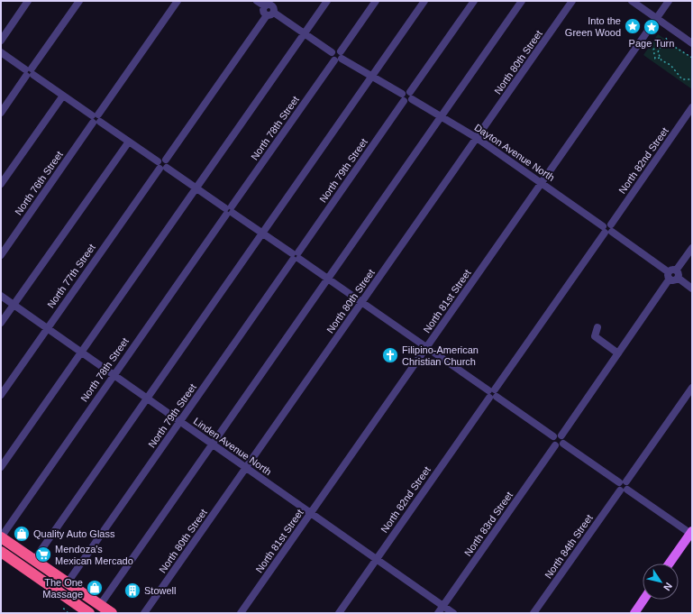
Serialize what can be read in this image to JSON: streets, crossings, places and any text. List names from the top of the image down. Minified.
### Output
{"streets":{"street":["North 80th Street","North 78th Street","Dayton Avenue North","North 82nd Street","North 79th Street","North 76th Street","North 77th Street","North 81st Street","Linden Avenue North","North 83rd Street","North 84th Street"]},"crossings":[["North 80th Street","Dayton Avenue North"],["North 80th Street","Linden Avenue North"],["North 78th Street","Dayton Avenue North"],["North 78th Street","Linden Avenue North"],["Dayton Avenue North","North 82nd Street"],["Dayton Avenue North","North 79th Street"],["Dayton Avenue North","North 81st Street"],["North 82nd Street","Linden Avenue North"],["North 79th Street","Linden Avenue North"],["North 77th Street","Linden Avenue North"],["North 81st Street","Linden Avenue North"],["Linden Avenue North","North 83rd Street"]],"places":{"place":["Into the Green Wood","Page Turn"],"church":["Filipino-American Christian Church"],"shop":["Quality Auto Glass","The One Massage"],"supermarket":["Mendoza's Mexican Mercado"],"building":["Stowell"]},"north":"bottom right"}
